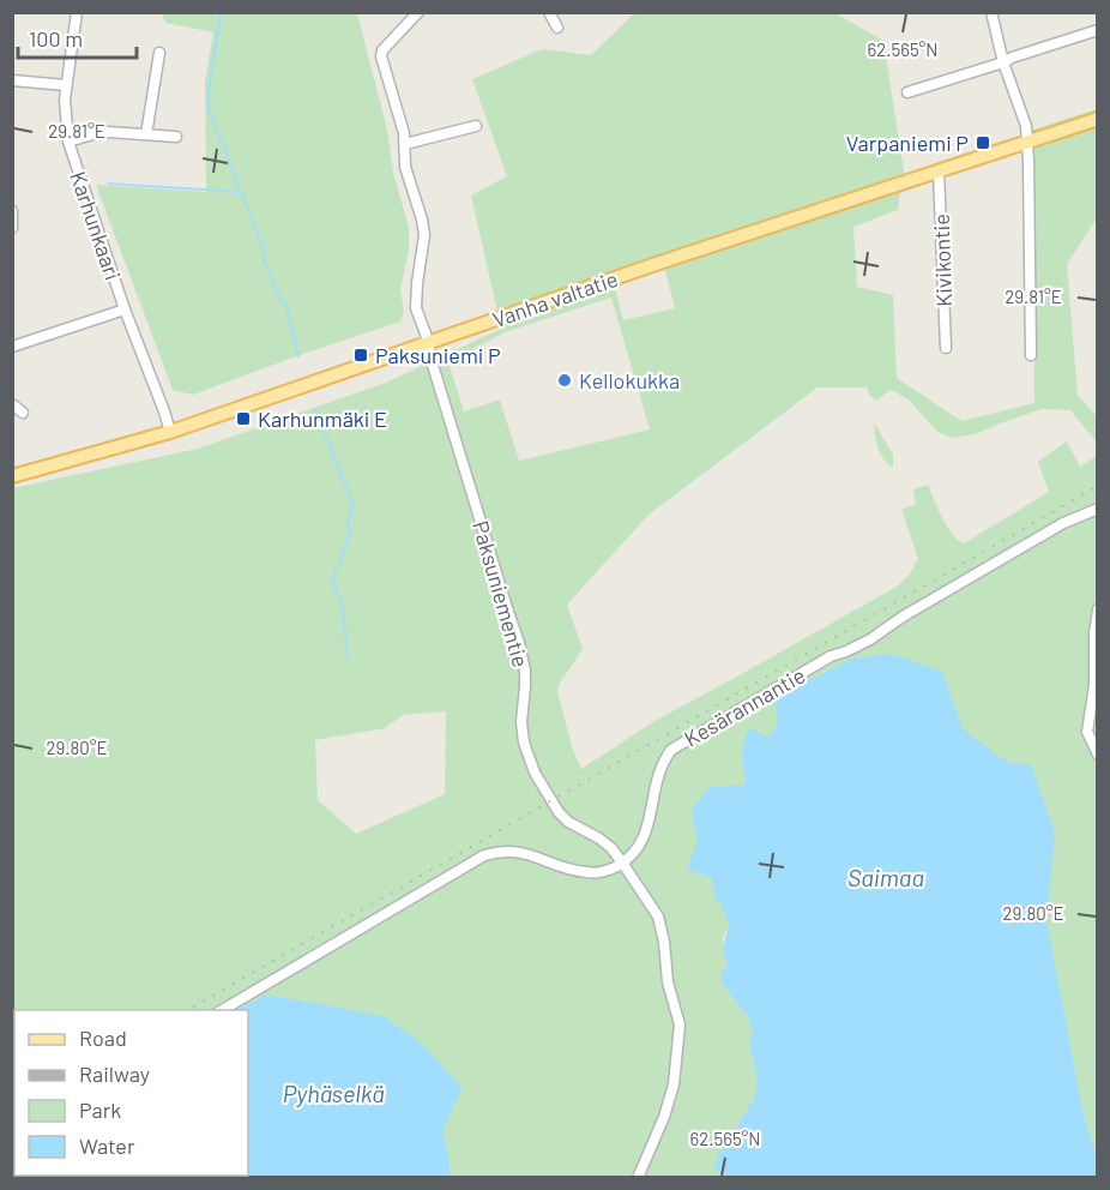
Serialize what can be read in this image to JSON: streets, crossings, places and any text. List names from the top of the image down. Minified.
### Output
{"streets":{"main road":["Vanha valtatie"],"street":["Karhunkaari","Kivikontie","Paksuniementie","Kesärannantie"]},"crossings":[["Karhunkaari","Vanha valtatie"],["Kivikontie","Vanha valtatie"],["Vanha valtatie","Paksuniementie"],["Paksuniementie","Kesärannantie"]],"water":["Saimaa","Pyhäselkä"],"places":{"transit":["Varpaniemi P","Paksuniemi P","Karhunmäki E"],"other":["Kellokukka"]},"legend":["Road","Railway","Park","Water"],"scale_bar":"100 m","coordinates":["62.565°N","29.81°E","29.80°E"]}
